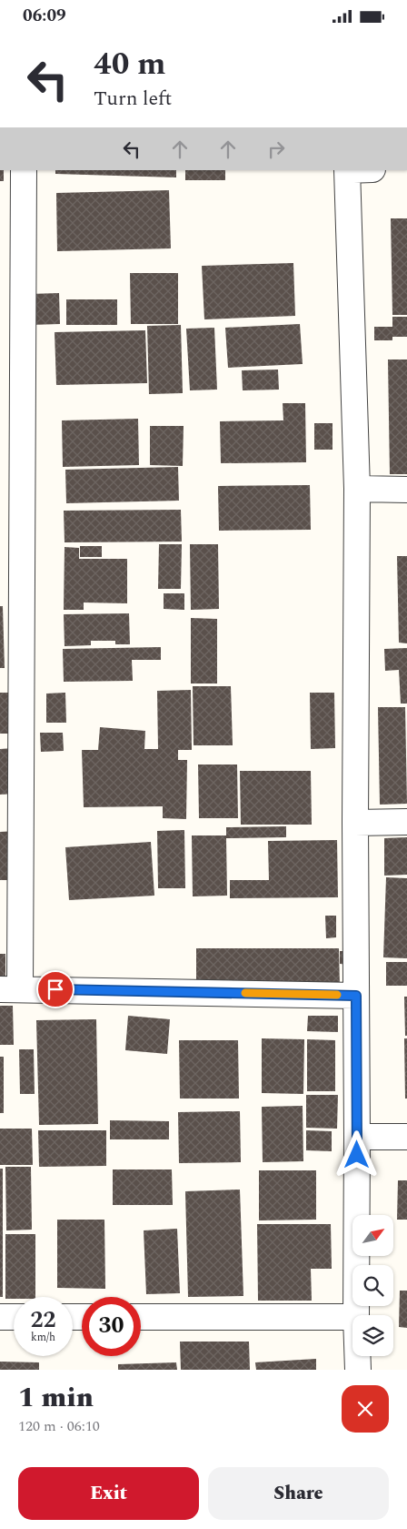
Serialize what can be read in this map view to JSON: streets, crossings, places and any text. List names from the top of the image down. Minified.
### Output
{"north":"top right","page":{"status":"06:09","turn":["40 m","Turn left"],"speed":"22 km/h","limit":"30","heading":["1 min","120 m · 06:10"],"buttons":["Exit","Share"]}}
